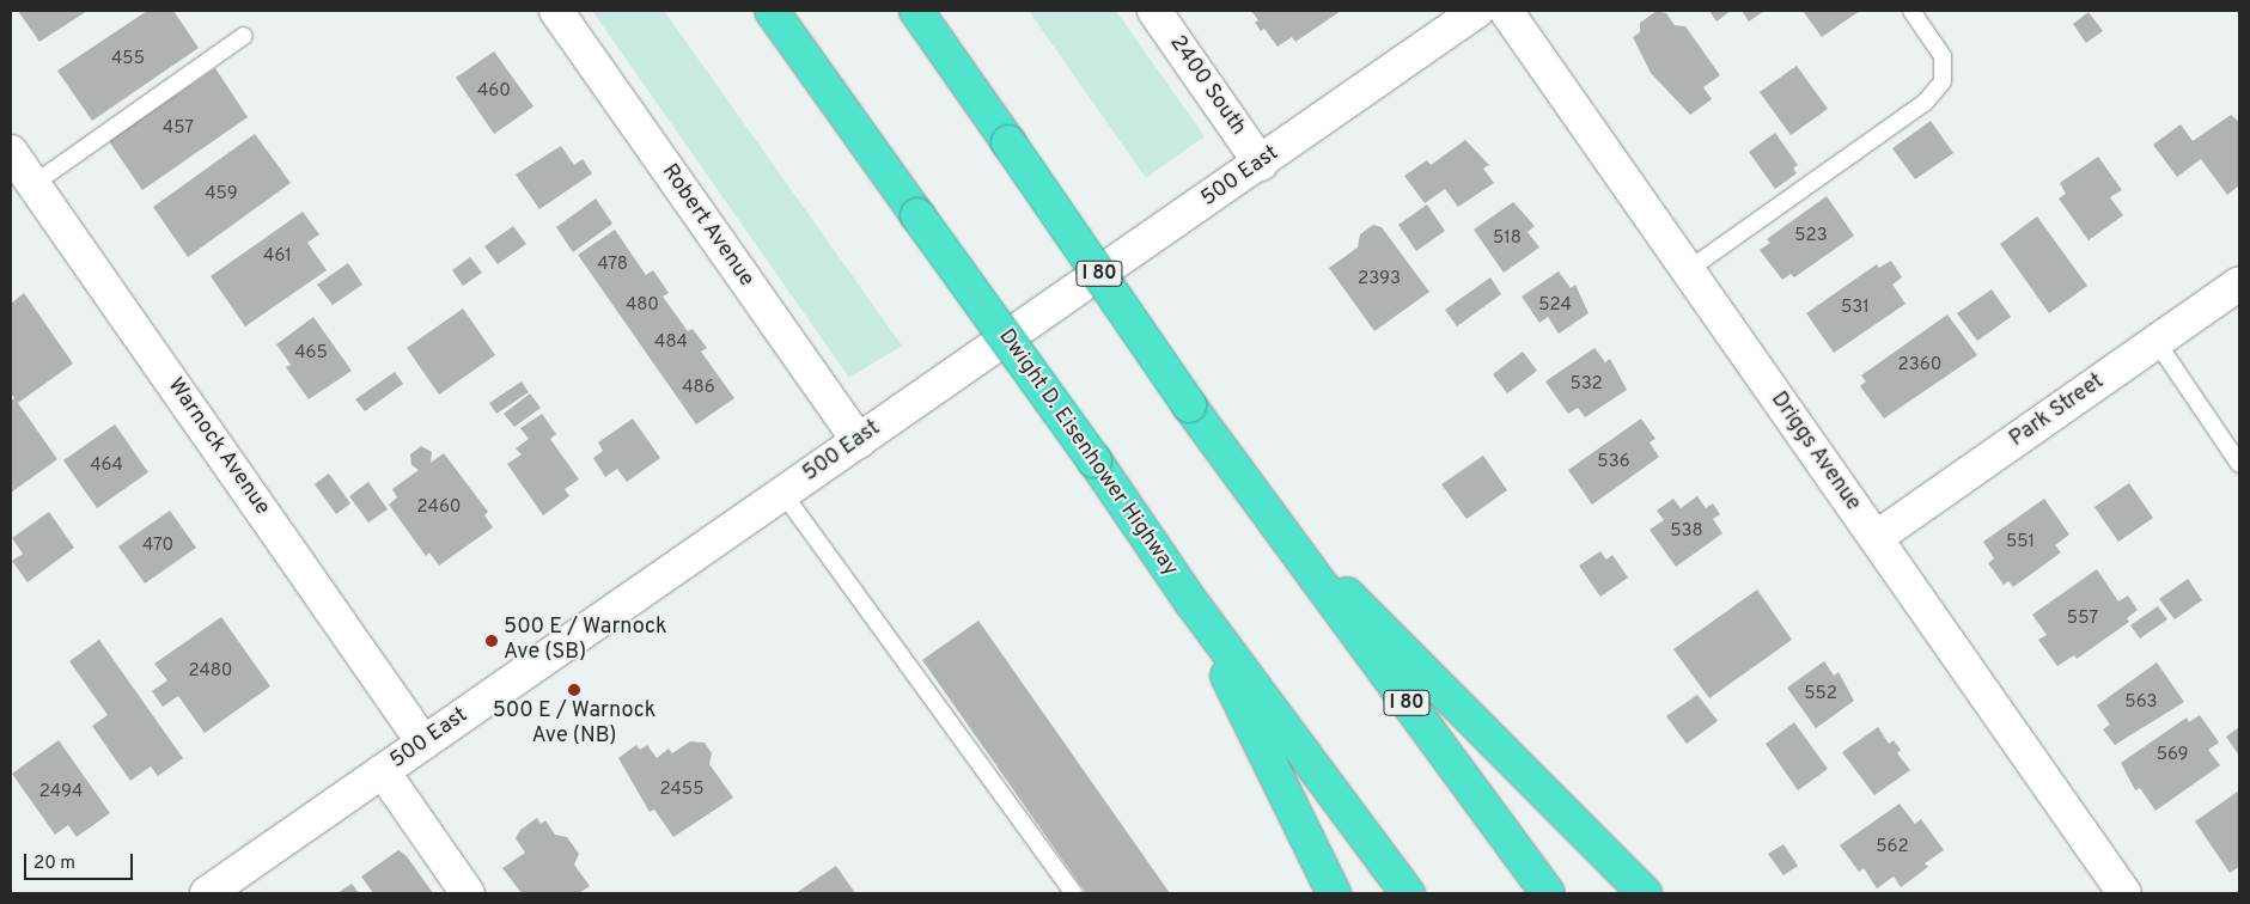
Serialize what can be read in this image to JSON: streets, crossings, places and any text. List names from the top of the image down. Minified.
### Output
{"streets":{"highway":["I 80","Dwight D. Eisenhower Highway"],"street":["2400 South","500 East","Robert Avenue","Park Street","Warnock Avenue","Driggs Avenue"]},"crossings":[["2400 South","500 East"],["500 East","Robert Avenue"],["500 East","Warnock Avenue"],["Park Street","Driggs Avenue"]],"places":["500 E / Warnock Ave (SB)","500 E / Warnock Ave (NB)"],"house_numbers":["455","460","457","459","523","518","461","478","2393","480","524","531","484","465","2360","532","486","536","464","2460","538","551","470","557","2480","552","563","569","2455","2494","562"],"scale_bar":"20 m"}
